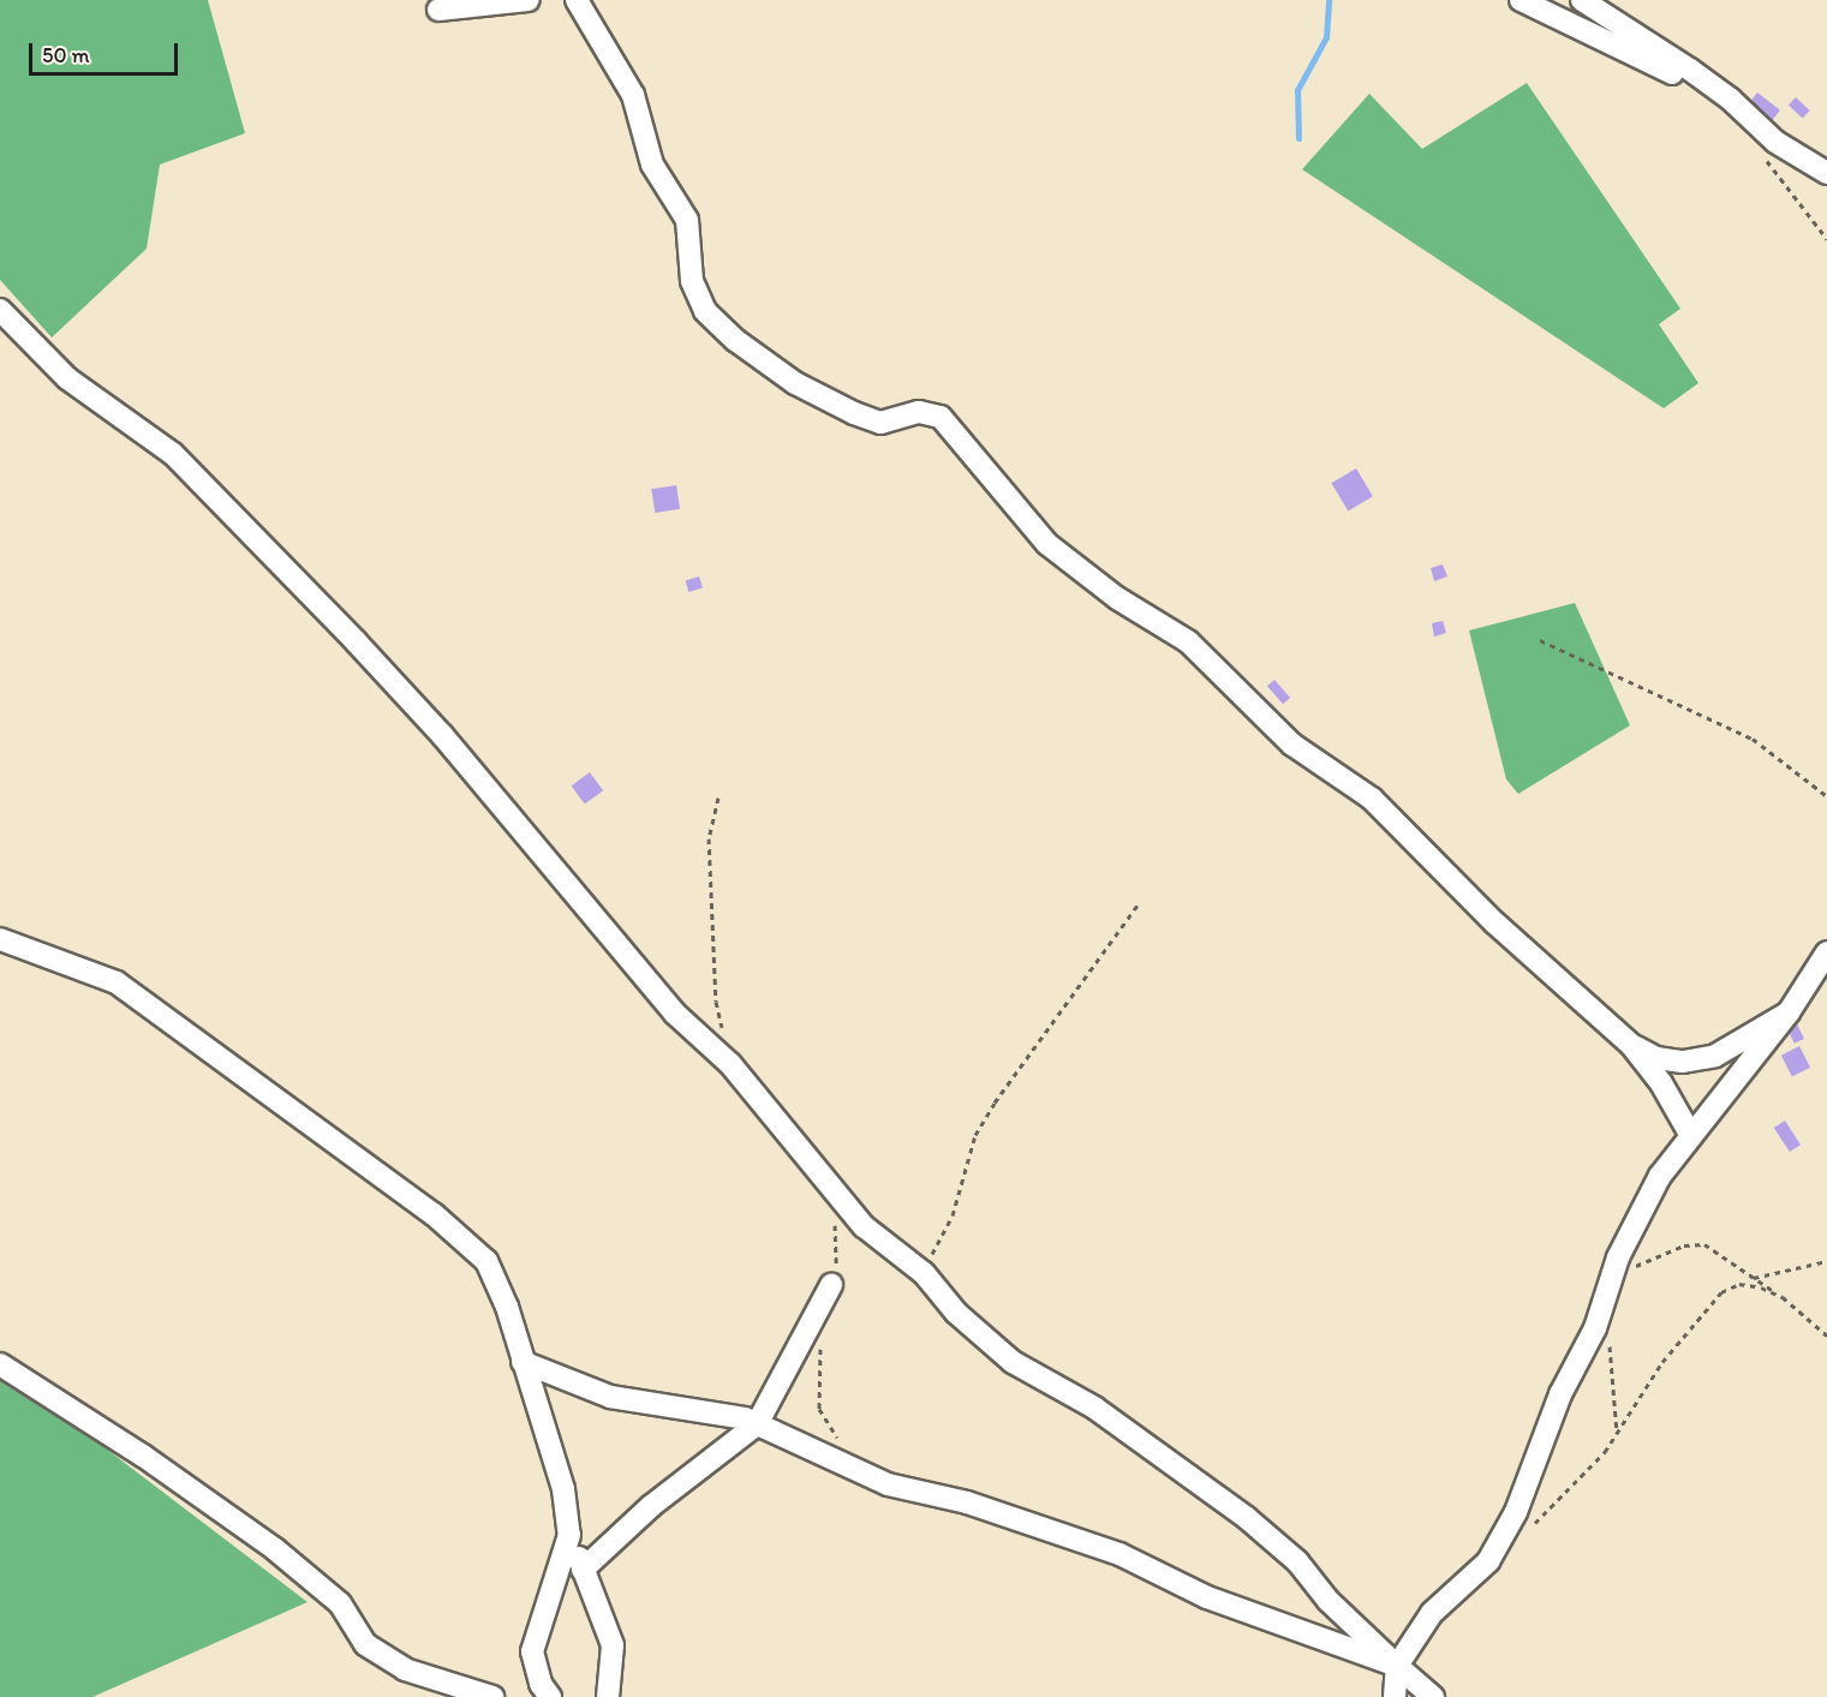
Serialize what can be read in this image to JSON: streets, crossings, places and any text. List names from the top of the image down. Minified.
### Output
{"scale_bar":"50 m"}
